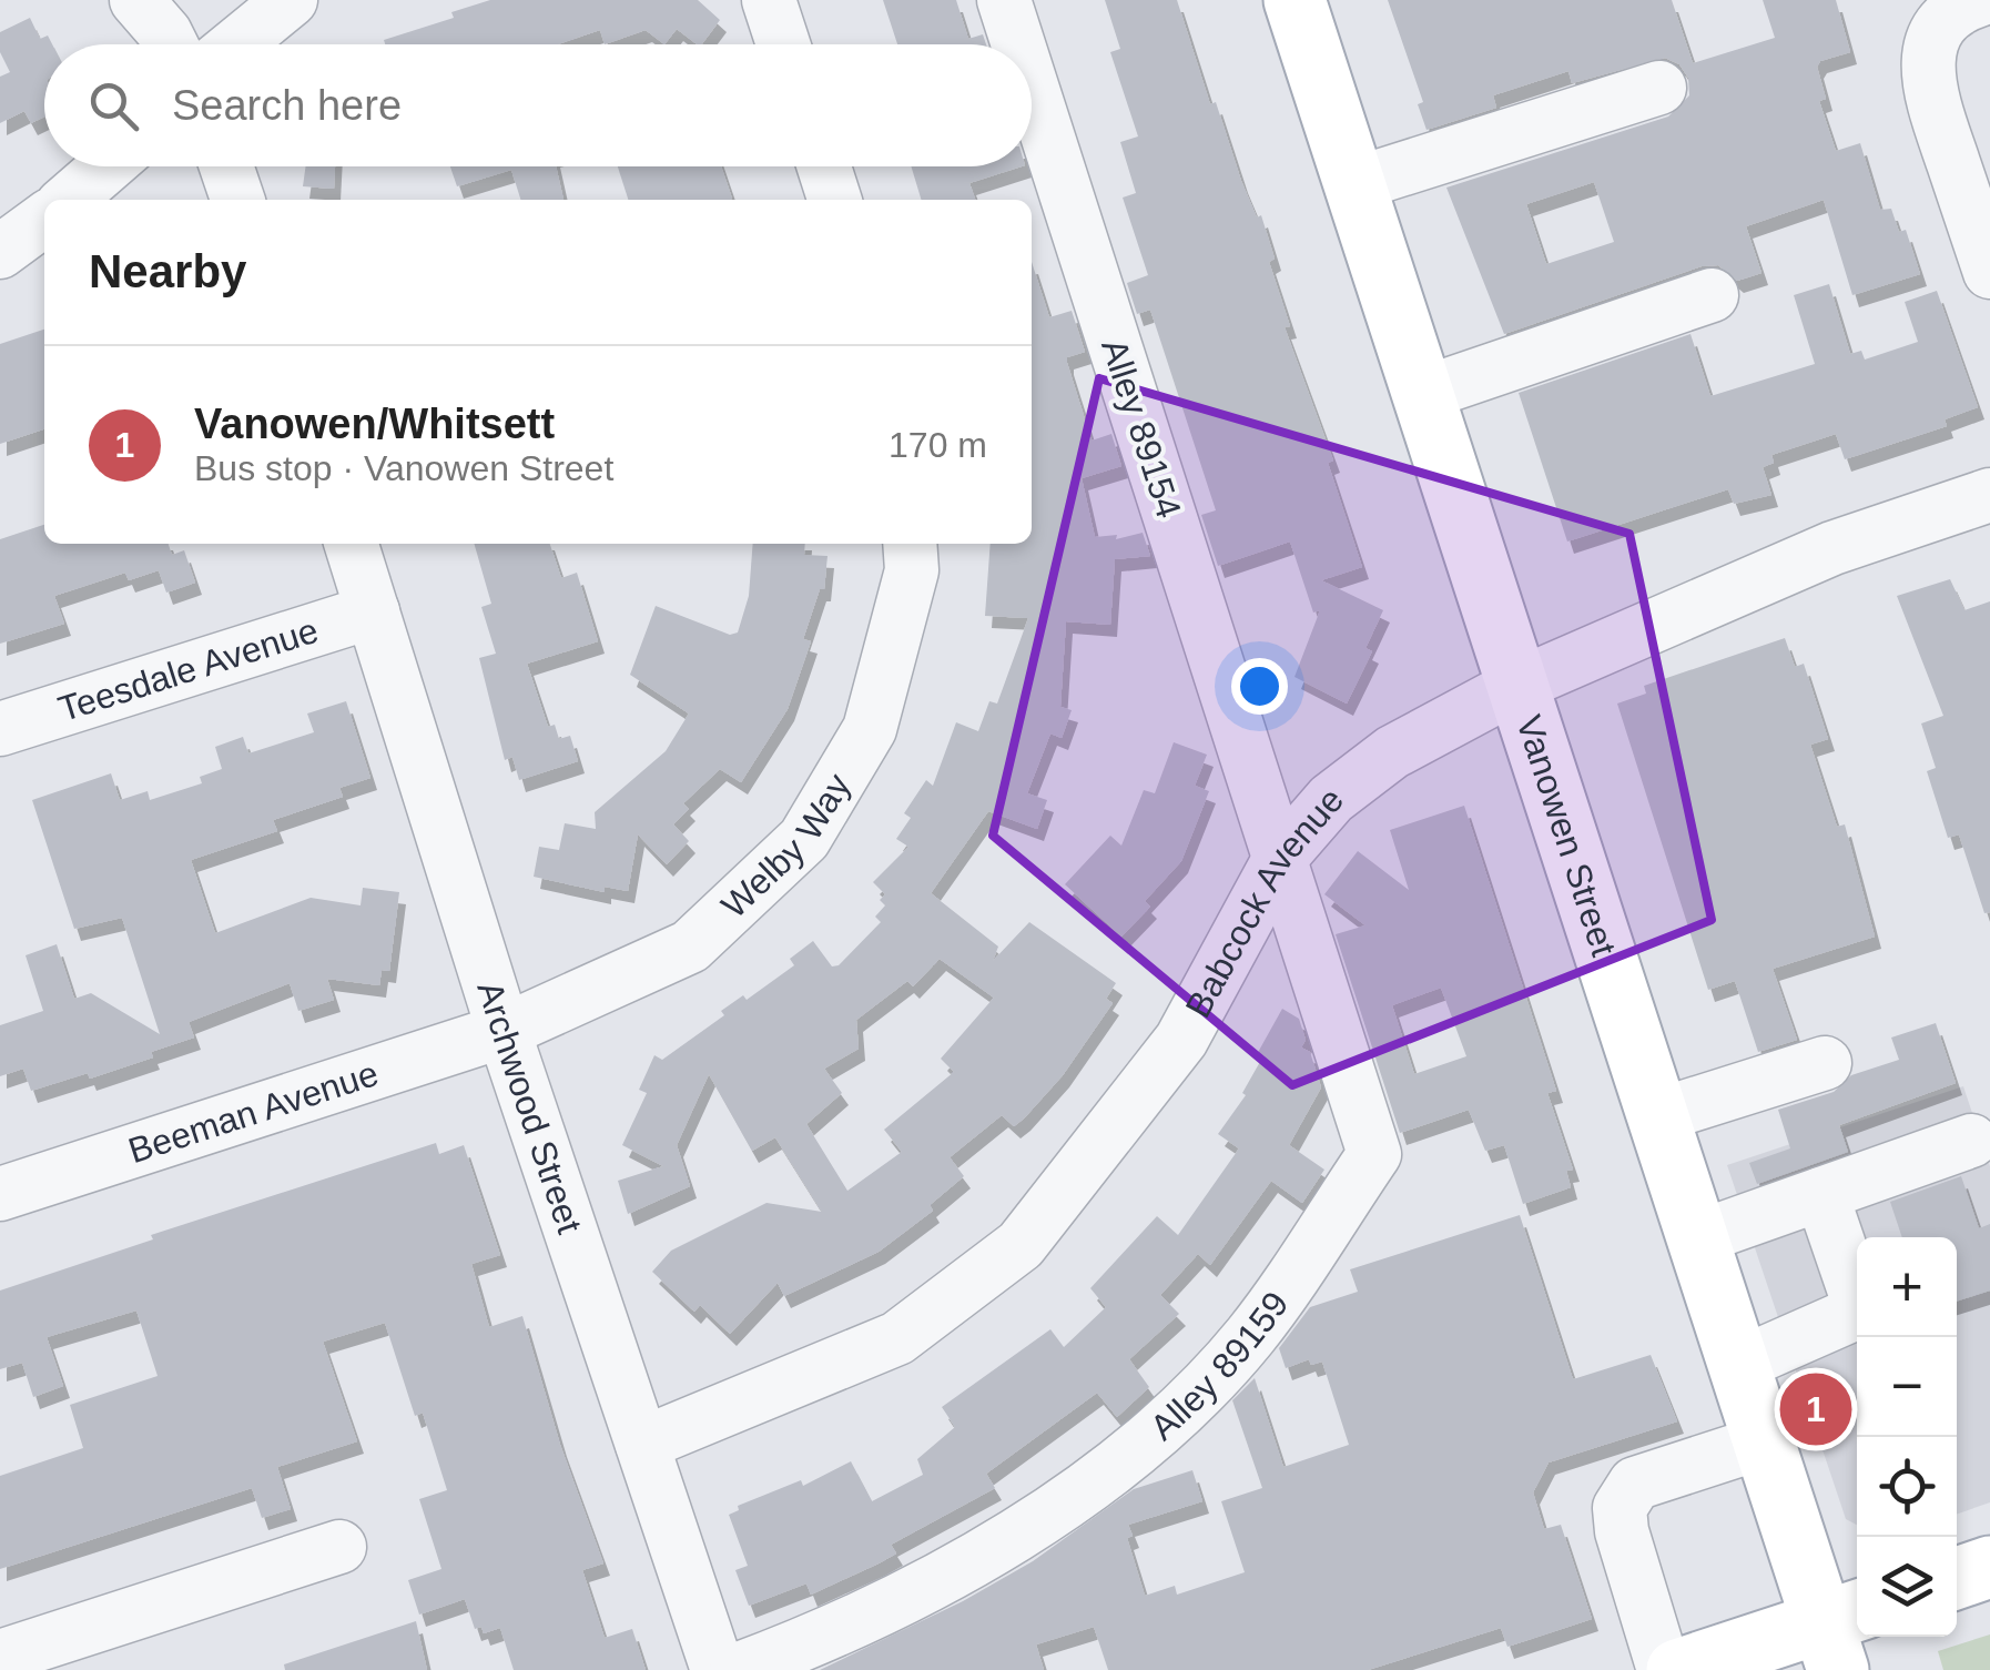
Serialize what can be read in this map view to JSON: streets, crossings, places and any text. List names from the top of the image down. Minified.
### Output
{"streets":{"main road":["Vanowen Street"],"street":["Alley 89154","Teesdale Avenue","Welby Way","Babcock Avenue","Archwood Street","Beeman Avenue","Alley 89159"]},"crossings":[["Alley 89154","Babcock Avenue"],["Alley 89154","Alley 89159"],["Teesdale Avenue","Archwood Street"],["Vanowen Street","Babcock Avenue"],["Welby Way","Archwood Street"],["Welby Way","Beeman Avenue"],["Babcock Avenue","Archwood Street"],["Babcock Avenue","Alley 89159"],["Archwood Street","Beeman Avenue"]],"page":{"search":"Search here","heading":"Nearby","list":[{"mark":"1","name":"Vanowen/Whitsett","note":"Bus stop · Vanowen Street","value":"170 m"}],"map_buttons":["+","−"],"pins":"1"}}
